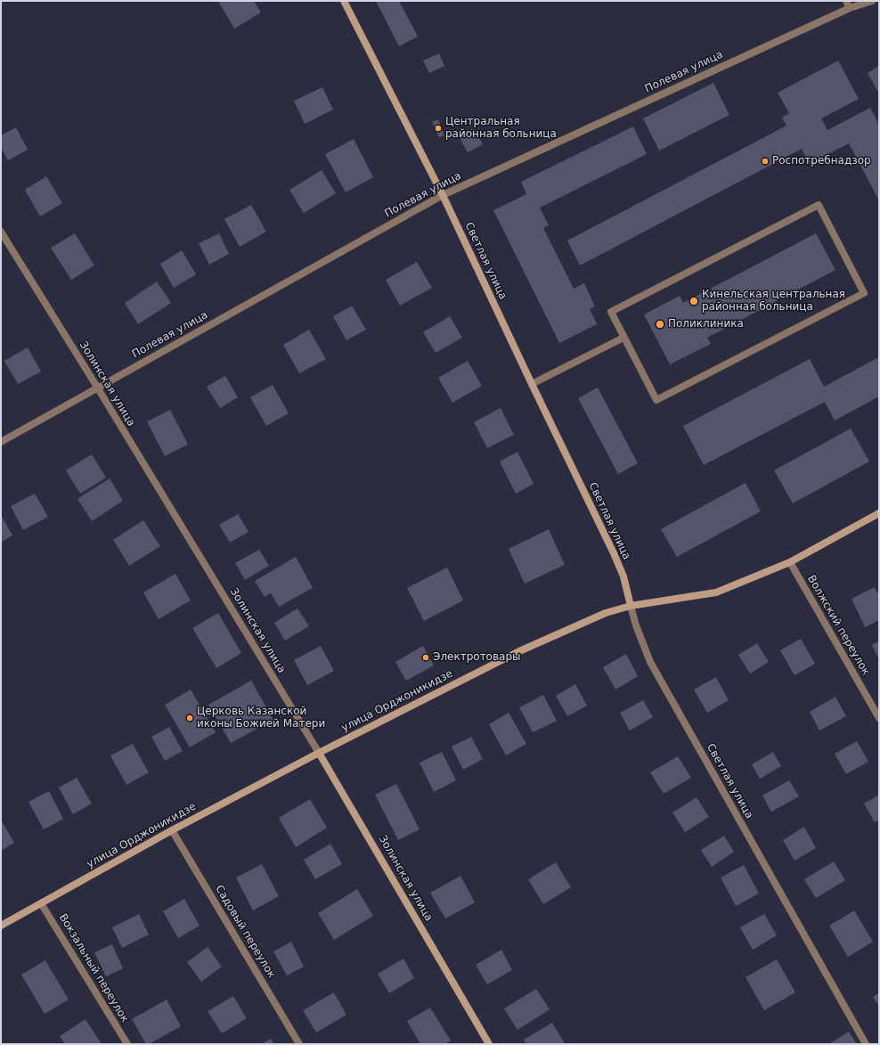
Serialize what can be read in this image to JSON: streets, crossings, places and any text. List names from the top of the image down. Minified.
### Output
{"streets":{"main road":["Светлая улица","Золинская улица","улица Орджоникидзе"],"street":["Полевая улица","Волжский переулок","Садовый переулок","Вокзальный переулок"]},"crossings":[["Полевая улица","Светлая улица"],["Полевая улица","Золинская улица"],["Светлая улица","улица Орджоникидзе"],["Золинская улица","улица Орджоникидзе"],["Волжский переулок","улица Орджоникидзе"],["улица Орджоникидзе","Садовый переулок"],["улица Орджоникидзе","Вокзальный переулок"]],"places":["Центральная районная больница","Роспотребнадзор","Кинельская центральная районная больница","Поликлиника","Электротовары","Церковь Казанской иконы Божией Матери"]}
